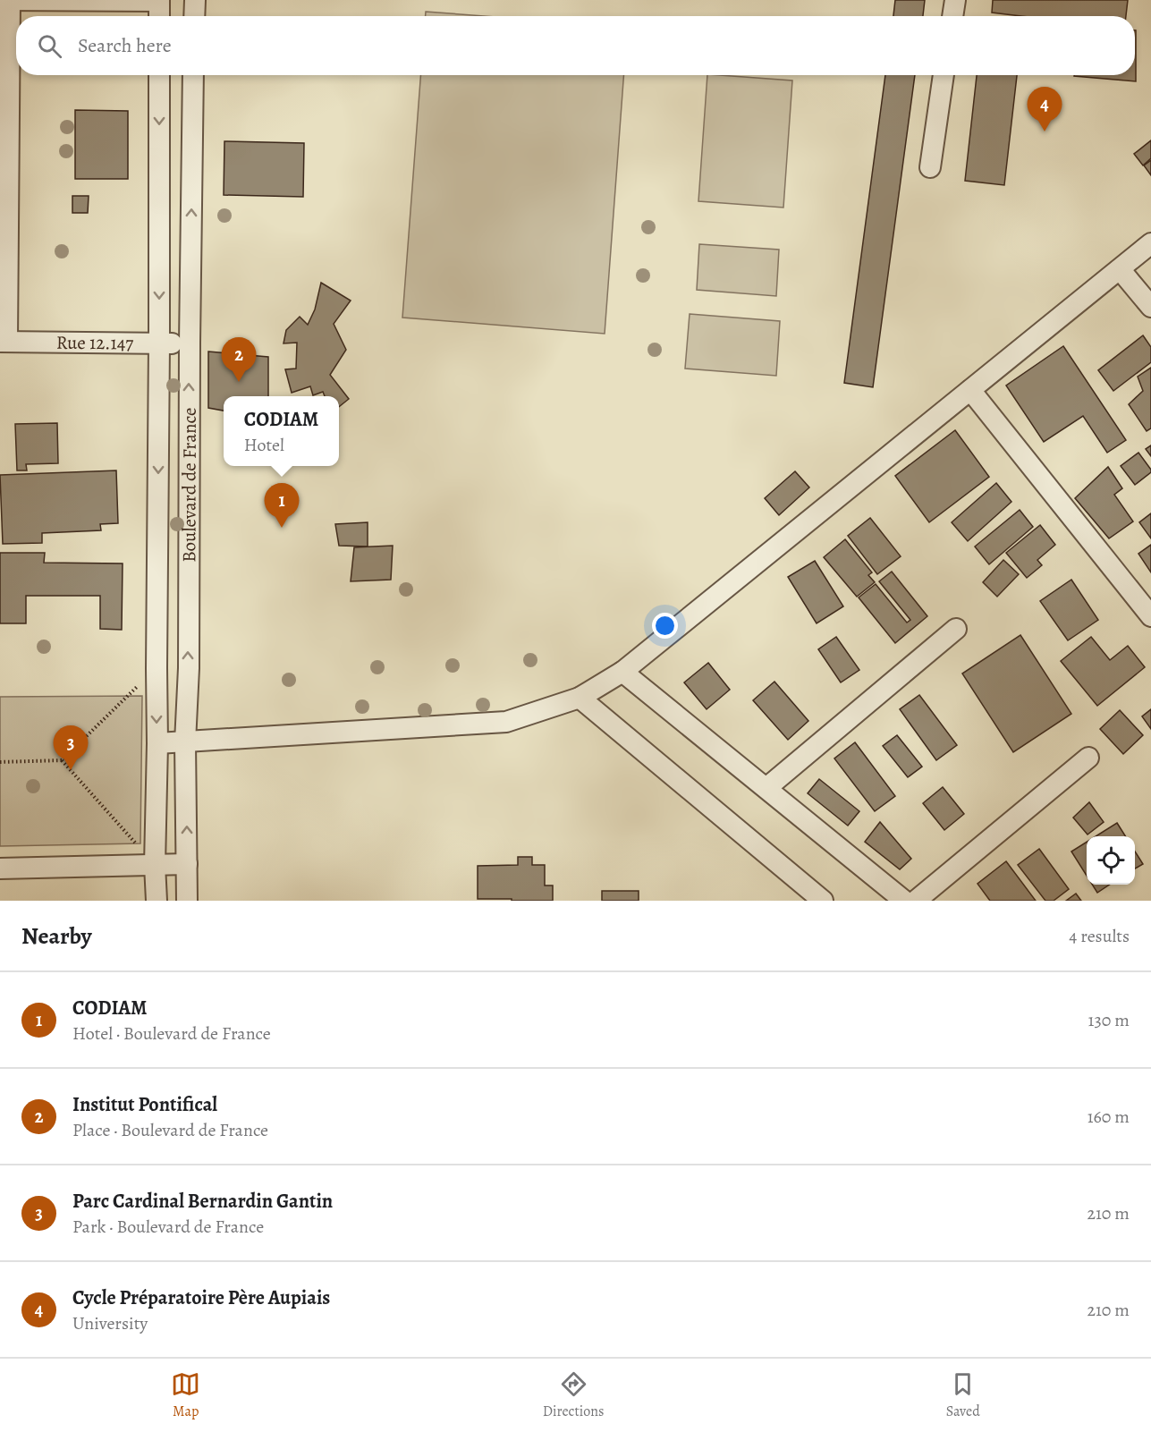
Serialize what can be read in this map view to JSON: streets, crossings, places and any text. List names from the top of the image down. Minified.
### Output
{"streets":{"street":["Rue 12.147","Boulevard de France"]},"crossings":[["Rue 12.147","Boulevard de France"]],"page":{"search":"Search here","pins":["4","2","1","3"],"popup":["CODIAM","Hotel"],"heading":["Nearby","4 results"],"list":[{"mark":"1","name":"CODIAM","note":"Hotel · Boulevard de France","value":"130 m"},{"mark":"2","name":"Institut Pontifical","note":"Place · Boulevard de France","value":"160 m"},{"mark":"3","name":"Parc Cardinal Bernardin Gantin","note":"Park · Boulevard de France","value":"210 m"},{"mark":"4","name":"Cycle Préparatoire Père Aupiais","note":"University","value":"210 m"}],"nav":["Map","Directions","Saved"]}}
